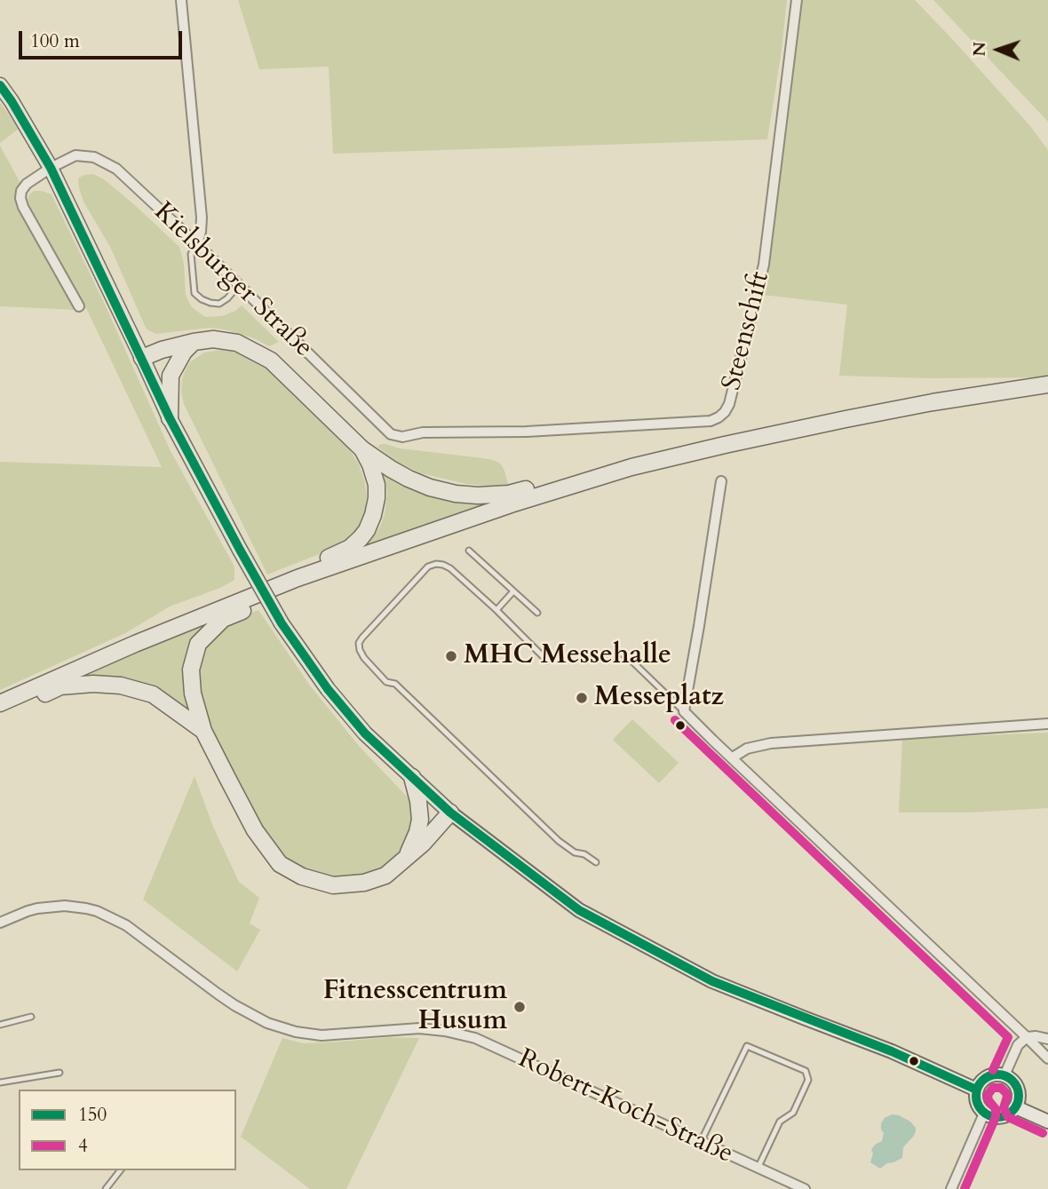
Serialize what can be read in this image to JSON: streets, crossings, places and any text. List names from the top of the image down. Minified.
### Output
{"streets":{"street":["Kielsburger Straße","Steenschift","Robert-Koch-Straße"]},"crossings":[["Kielsburger Straße","Steenschift"]],"places":["MHC Messehalle","Messeplatz","Fitnesscentrum Husum"],"lines":["transit line 150","transit line 4"],"legend":["150","4"],"scale_bar":"100 m","north":"left"}
